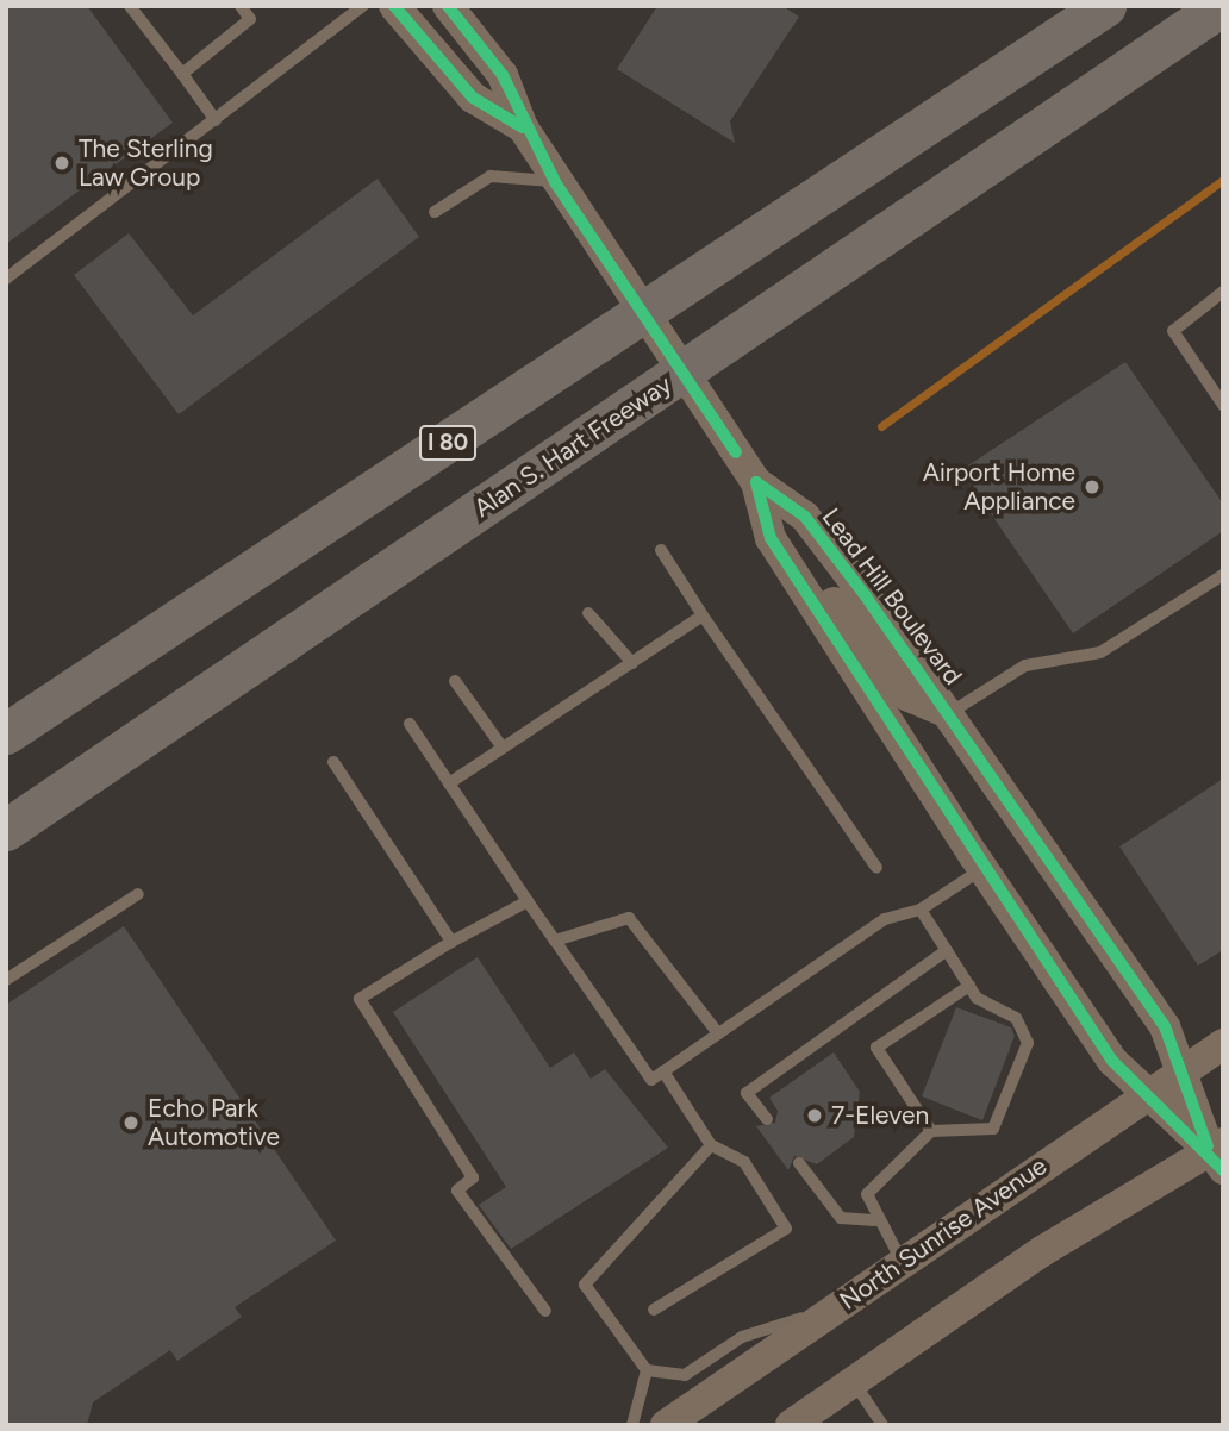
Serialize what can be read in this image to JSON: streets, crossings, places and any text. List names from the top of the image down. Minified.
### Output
{"streets":{"highway":["I 80","Alan S. Hart Freeway"],"main road":["Lead Hill Boulevard","North Sunrise Avenue"]},"crossings":[["Lead Hill Boulevard","North Sunrise Avenue"]],"places":["The Sterling Law Group","Airport Home Appliance","7-Eleven","Echo Park Automotive"]}
